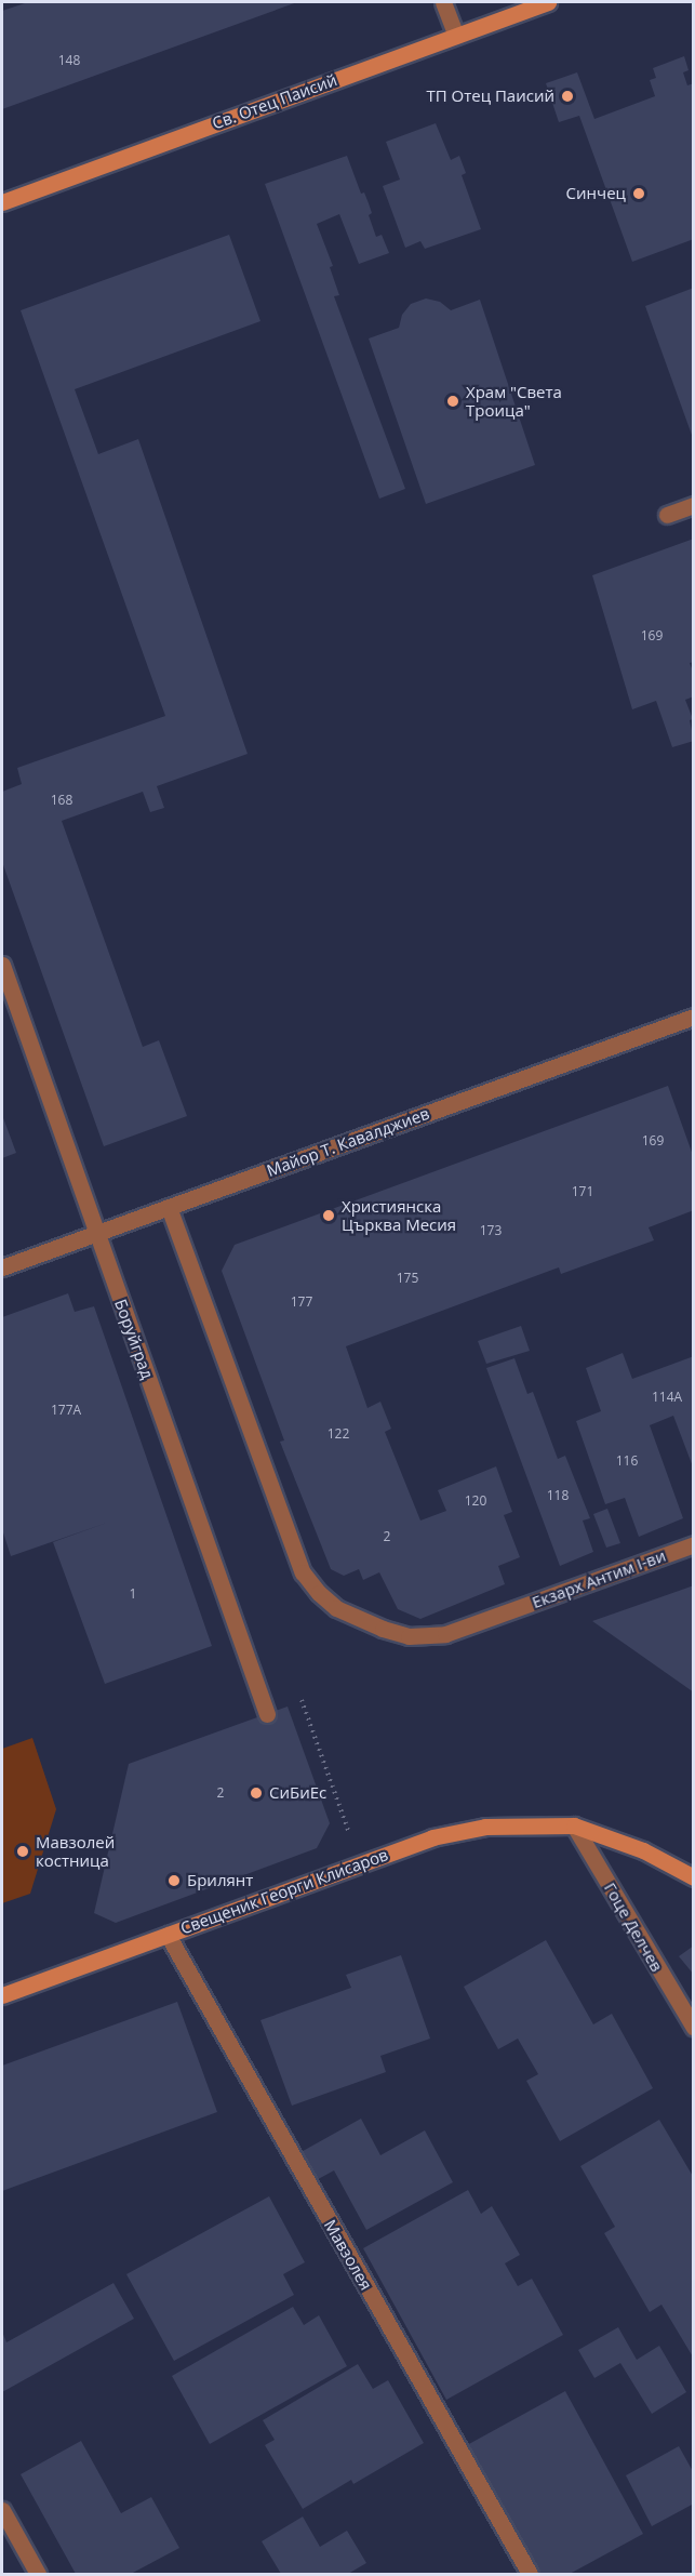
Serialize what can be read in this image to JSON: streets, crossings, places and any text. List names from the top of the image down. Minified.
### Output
{"streets":{"street":["Св. Отец Паисий","Майор Т. Кавалджиев","Боруйград","Екзарх Антим I-ви","Свещеник Георги Клисаров","Гоце Делчев","Мавзолея"]},"crossings":[["Майор Т. Кавалджиев","Боруйград"],["Майор Т. Кавалджиев","Екзарх Антим I-ви"],["Свещеник Георги Клисаров","Гоце Делчев"],["Свещеник Георги Клисаров","Мавзолея"]],"places":["ТП Отец Паисий","Синчец","Храм \"Света Троица\"","Християнска Църква Месия","СиБиЕс","Мавзолей костница","Брилянт"],"house_numbers":["148","169","168","169","171","173","175","177","114A","177A","122","116","118","120","2","1","2"]}
